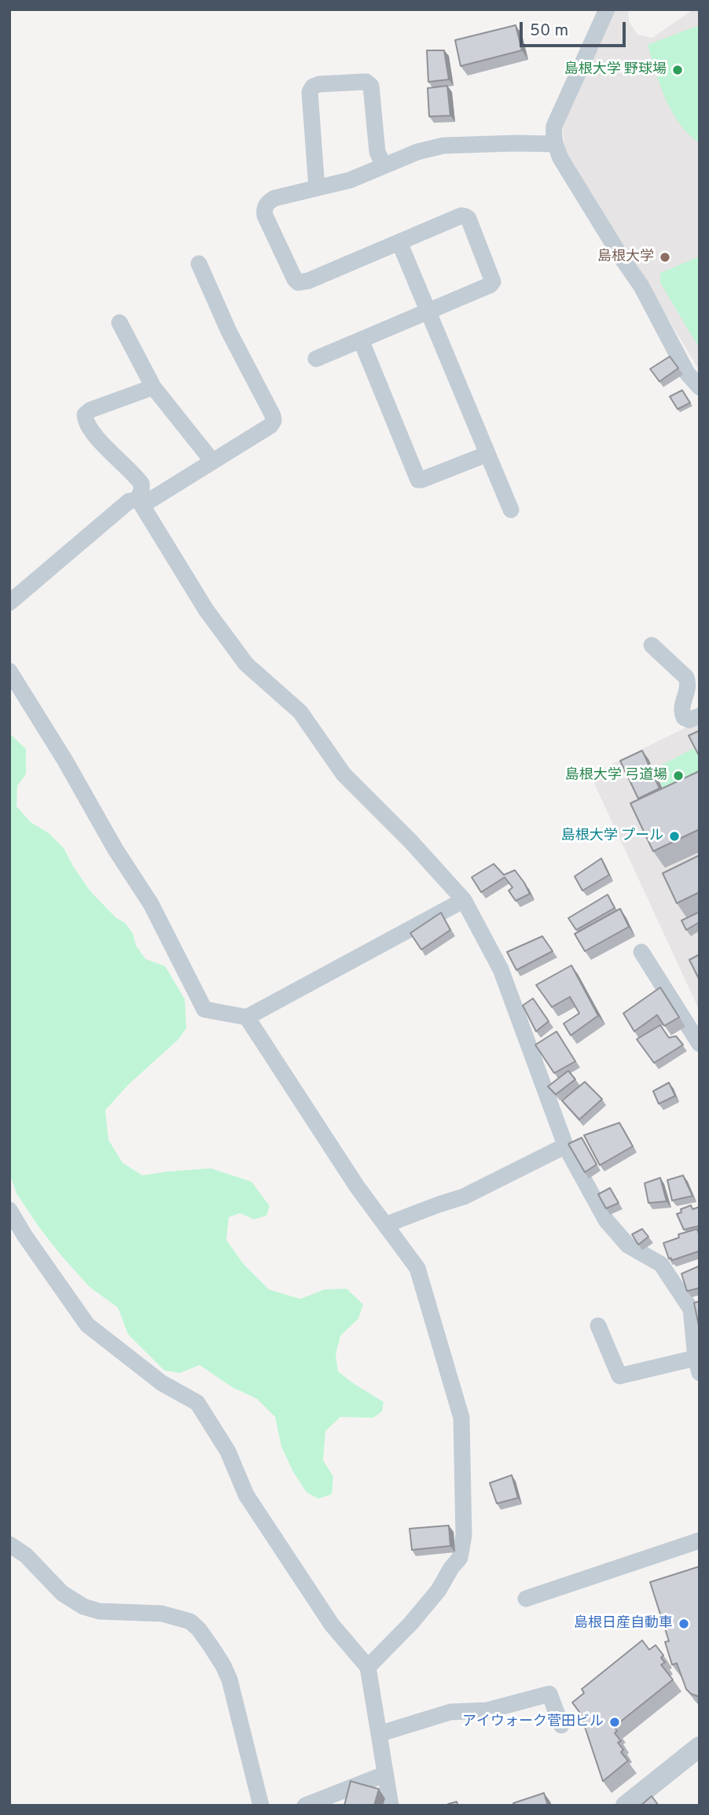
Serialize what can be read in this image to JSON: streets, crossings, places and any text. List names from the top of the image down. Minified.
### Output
{"places":["島根大学 野球場","島根大学","島根大学 弓道場","島根大学 プール","島根日産自動車","アイウォーク菅田ビル"],"scale_bar":"50 m"}
